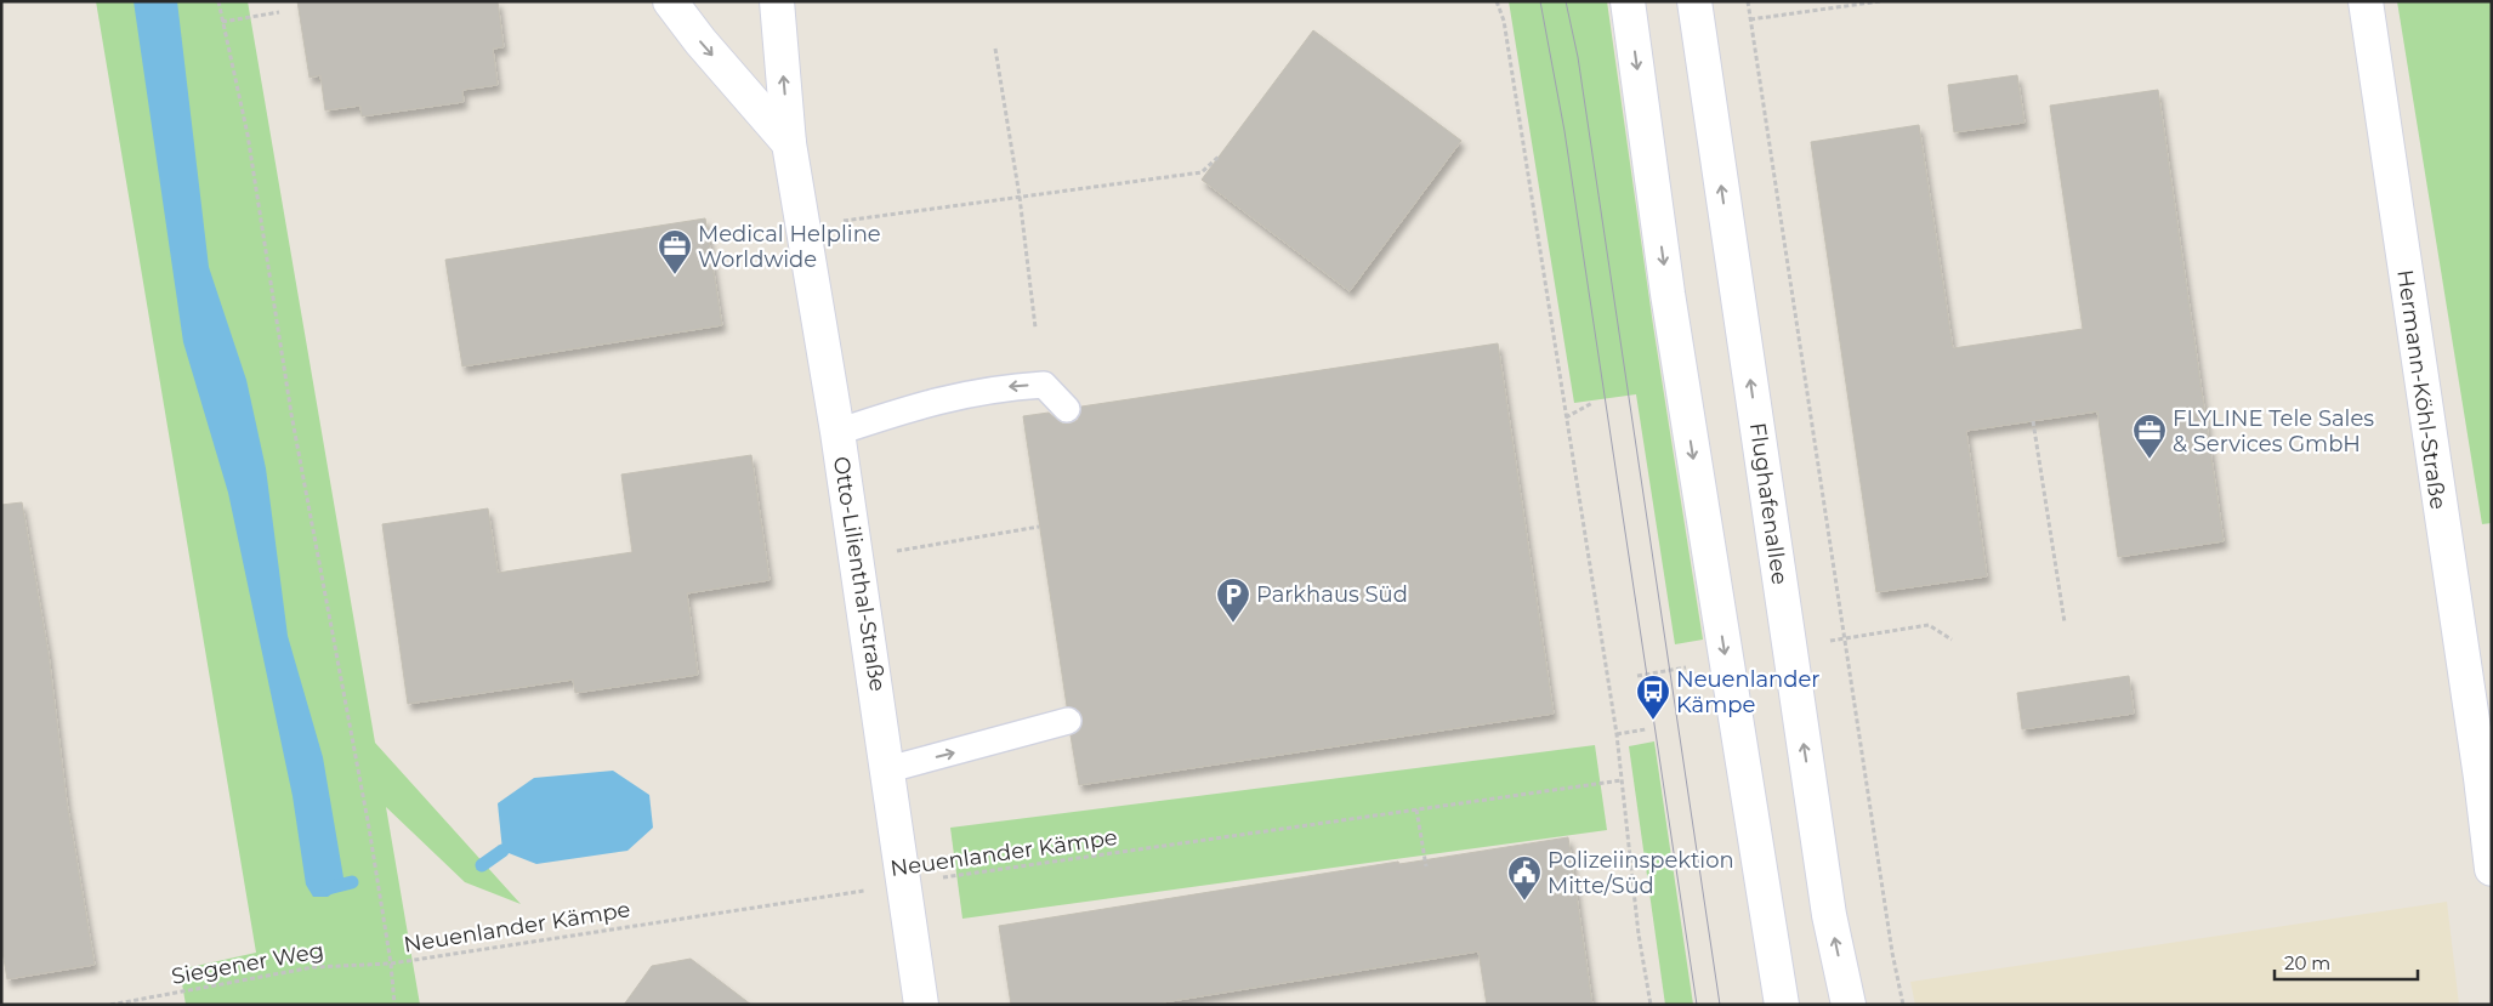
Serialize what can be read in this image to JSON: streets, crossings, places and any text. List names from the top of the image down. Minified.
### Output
{"streets":{"street":["Hermann-Köhl-Straße","Flughafenallee","Otto-Lilienthal-Straße"],"path":["Neuenlander Kämpe","Siegener Weg"]},"crossings":[["Otto-Lilienthal-Straße","Neuenlander Kämpe"],["Neuenlander Kämpe","Siegener Weg"]],"places":{"office":["Medical Helpline Worldwide","FLYLINE Tele Sales & Services GmbH"],"parking":["Parkhaus Süd"],"bus stop":["Neuenlander Kämpe"],"public building":["Polizeiinspektion Mitte/Süd"]},"scale_bar":"20 m"}
